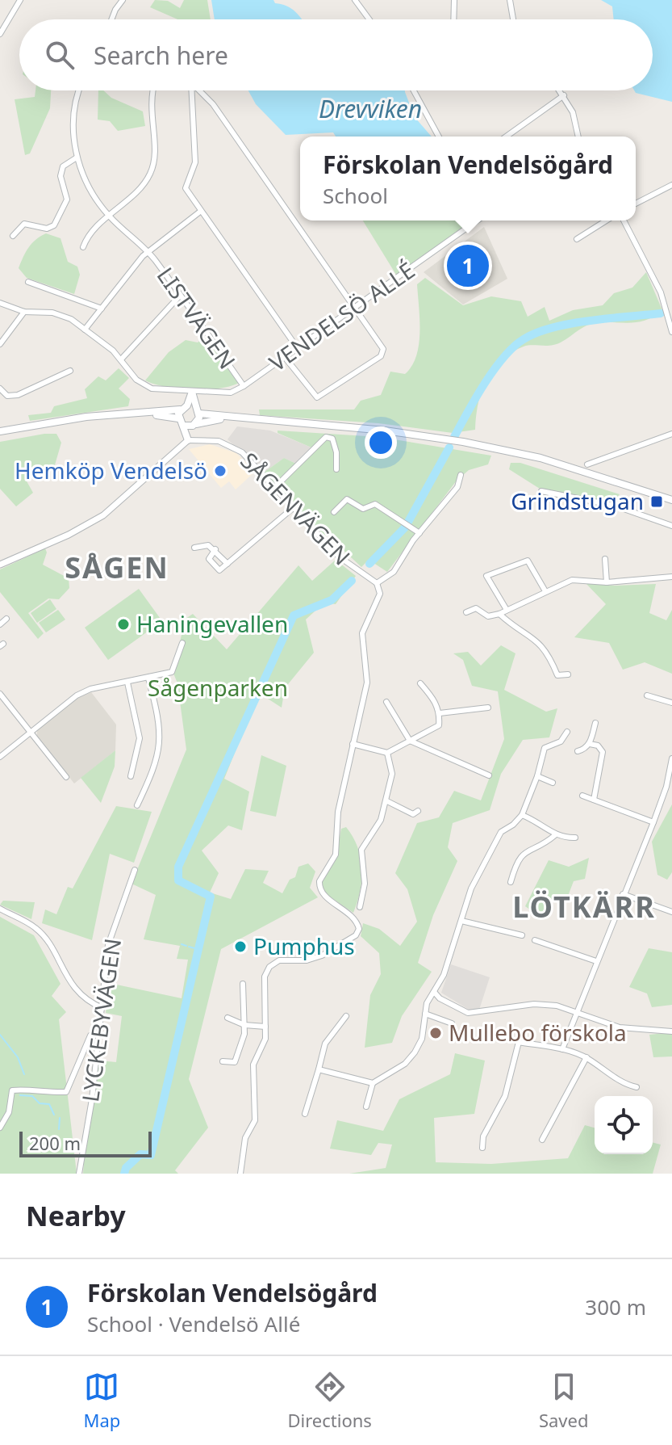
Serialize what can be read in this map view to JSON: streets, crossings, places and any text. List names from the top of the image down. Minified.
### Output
{"streets":{"street":["VENDELSÖ ALLÉ","LISTVÄGEN","SÅGENVÄGEN","LYCKEBYVÄGEN"]},"crossings":[["VENDELSÖ ALLÉ","LISTVÄGEN"]],"districts":["SÅGEN","LÖTKÄRR"],"water":["Drevviken"],"parks":["Sågenparken"],"places":{"other":["Hemköp Vendelsö","Haningevallen","Pumphus","Mullebo förskola"],"transit":["Grindstugan"]},"scale_bar":"200 m","page":{"search":"Search here","popup":["Förskolan Vendelsögård","School"],"pins":"1","scale":"200 m","heading":"Nearby","list":[{"mark":"1","name":"Förskolan Vendelsögård","note":"School · Vendelsö Allé","value":"300 m"}],"nav":["Map","Directions","Saved"]}}
